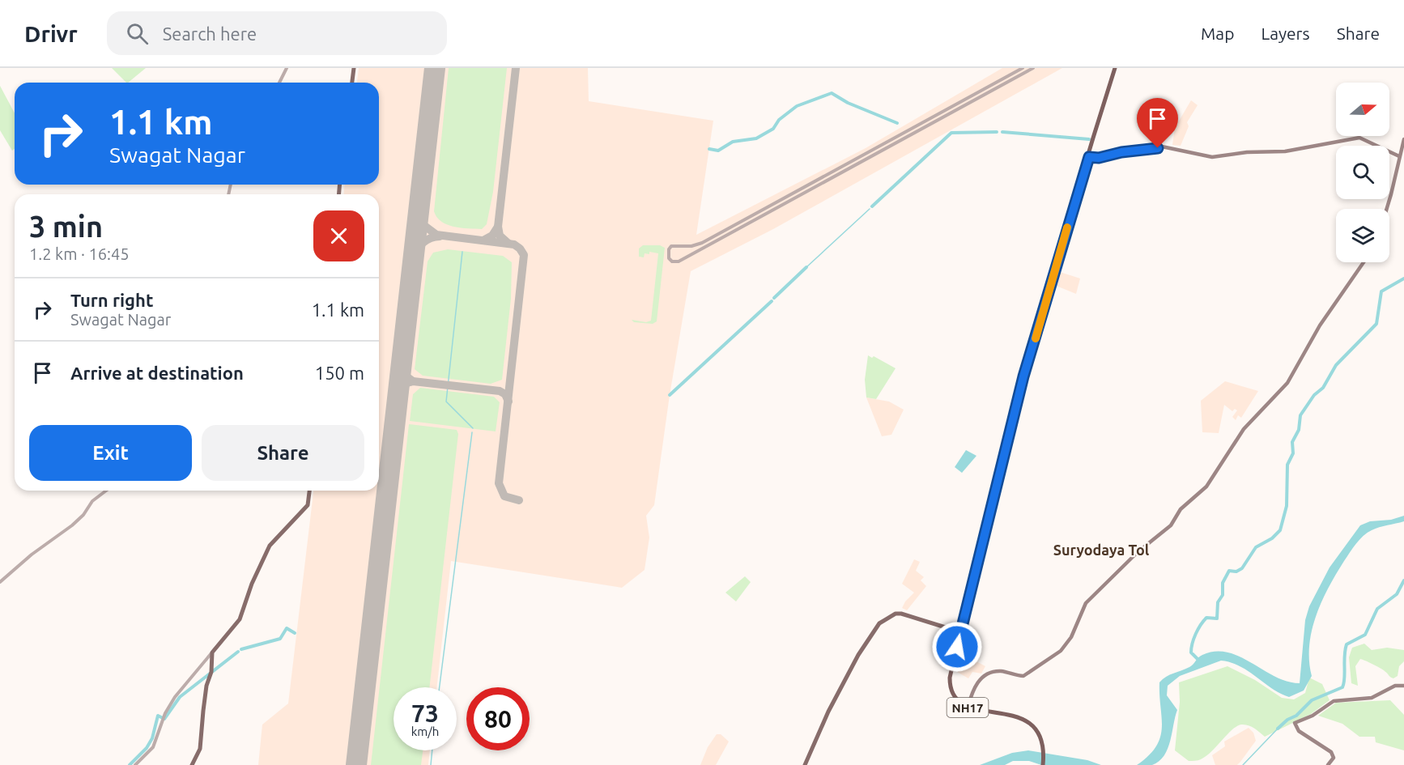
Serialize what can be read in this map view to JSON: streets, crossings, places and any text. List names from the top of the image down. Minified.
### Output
{"streets":{"highway":["NH17"]},"districts":["Suryodaya Tol"],"north":"right","page":{"header":"Drivr","search":"Search here","nav":["Map","Layers","Share"],"turn":["1.1 km","Swagat Nagar"],"heading":["3 min","1.2 km · 16:45"],"list":[{"name":"Turn right","note":"Swagat Nagar","value":"1.1 km"},{"name":"Arrive at destination","value":"150 m"}],"buttons":["Exit","Share"],"speed":"73 km/h","limit":"80"}}
